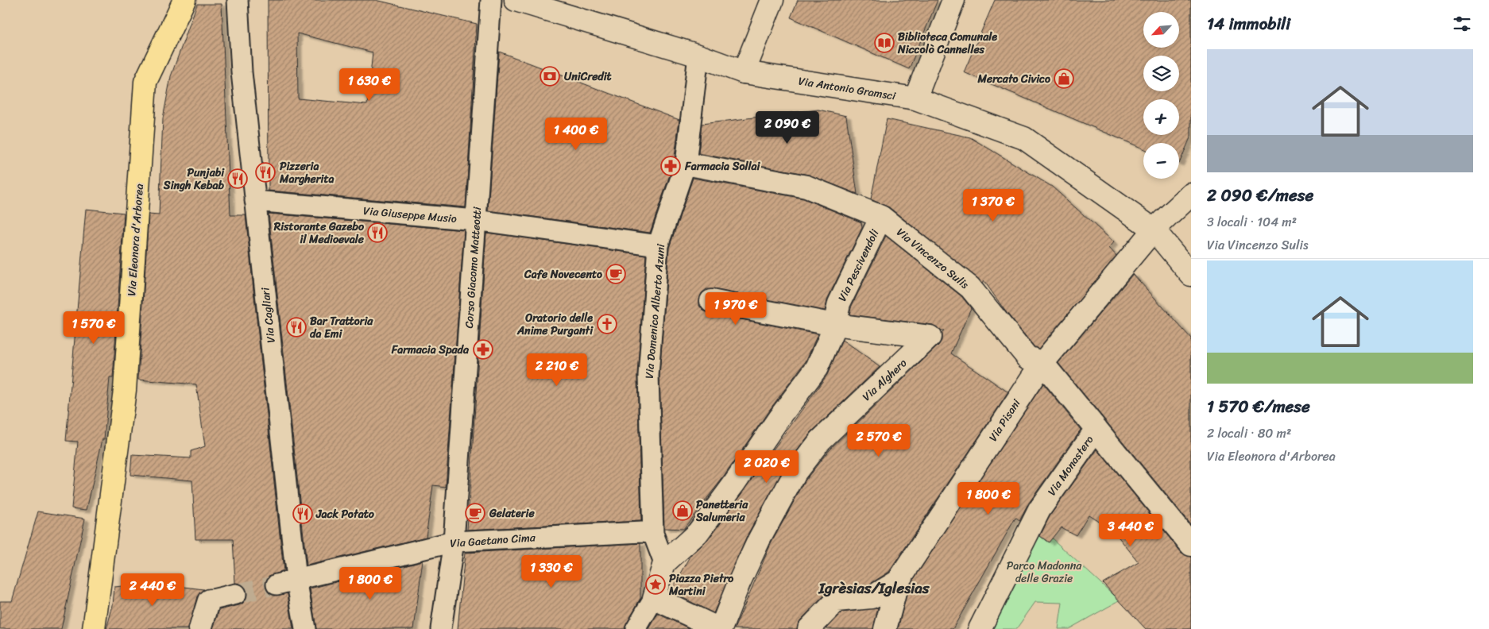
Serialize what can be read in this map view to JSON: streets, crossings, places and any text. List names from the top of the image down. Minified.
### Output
{"streets":{"main road":["Via Eleonora d'Arborea"],"street":["Via Antonio Gramsci","Via Giuseppe Musio","Via Vincenzo Sulis","Via Pescivendoli","Corso Giacomo Matteotti","Via Domenico Alberto Azuni","Via Cagliari","Via Alghero","Via Pisani","Via Monastero","Via Gaetano Cima"]},"crossings":[["Via Antonio Gramsci","Via Domenico Alberto Azuni"],["Via Antonio Gramsci","Via Pisani"],["Via Giuseppe Musio","Corso Giacomo Matteotti"],["Via Giuseppe Musio","Via Domenico Alberto Azuni"],["Via Giuseppe Musio","Via Cagliari"],["Via Vincenzo Sulis","Via Pescivendoli"],["Via Vincenzo Sulis","Via Domenico Alberto Azuni"],["Via Vincenzo Sulis","Via Pisani"],["Via Vincenzo Sulis","Via Monastero"],["Via Pescivendoli","Via Alghero"],["Corso Giacomo Matteotti","Via Gaetano Cima"],["Via Domenico Alberto Azuni","Via Gaetano Cima"],["Via Cagliari","Via Gaetano Cima"]],"districts":["Igrèsias/Iglesias"],"parks":["Parco Madonna delle Grazie"],"places":{"library":["Biblioteca Comunale Niccolò Cannelles"],"bank":["UniCredit"],"shop":["Mercato Civico","Panetteria Salumeria"],"pharmacy":["Farmacia Sollai","Farmacia Spada"],"restaurant":["Pizzeria Margherita","Punjabi Singh Kebab","Ristorante Gazebo il Medioevale","Bar Trattoria da Emi","Jack Potato"],"cafe":["Cafe Novecento","Gelaterie"],"church":["Oratorio delle Anime Purganti"],"place":["Piazza Pietro Martini"]},"north":"bottom left","page":{"heading":"14 immobili","map_buttons":["+","−"],"list":[{"name":"2 090 €/mese","note":"3 locali · 104 m² · Via Vincenzo Sulis"},{"name":"1 570 €/mese","note":"2 locali · 80 m² · Via Eleonora d'Arborea"}],"price":["1 630 €","2 090 €","1 400 €","1 370 €","1 970 €","1 570 €","2 210 €","2 570 €","2 020 €","1 800 €","3 440 €","1 330 €","1 800 €","2 440 €"]}}
